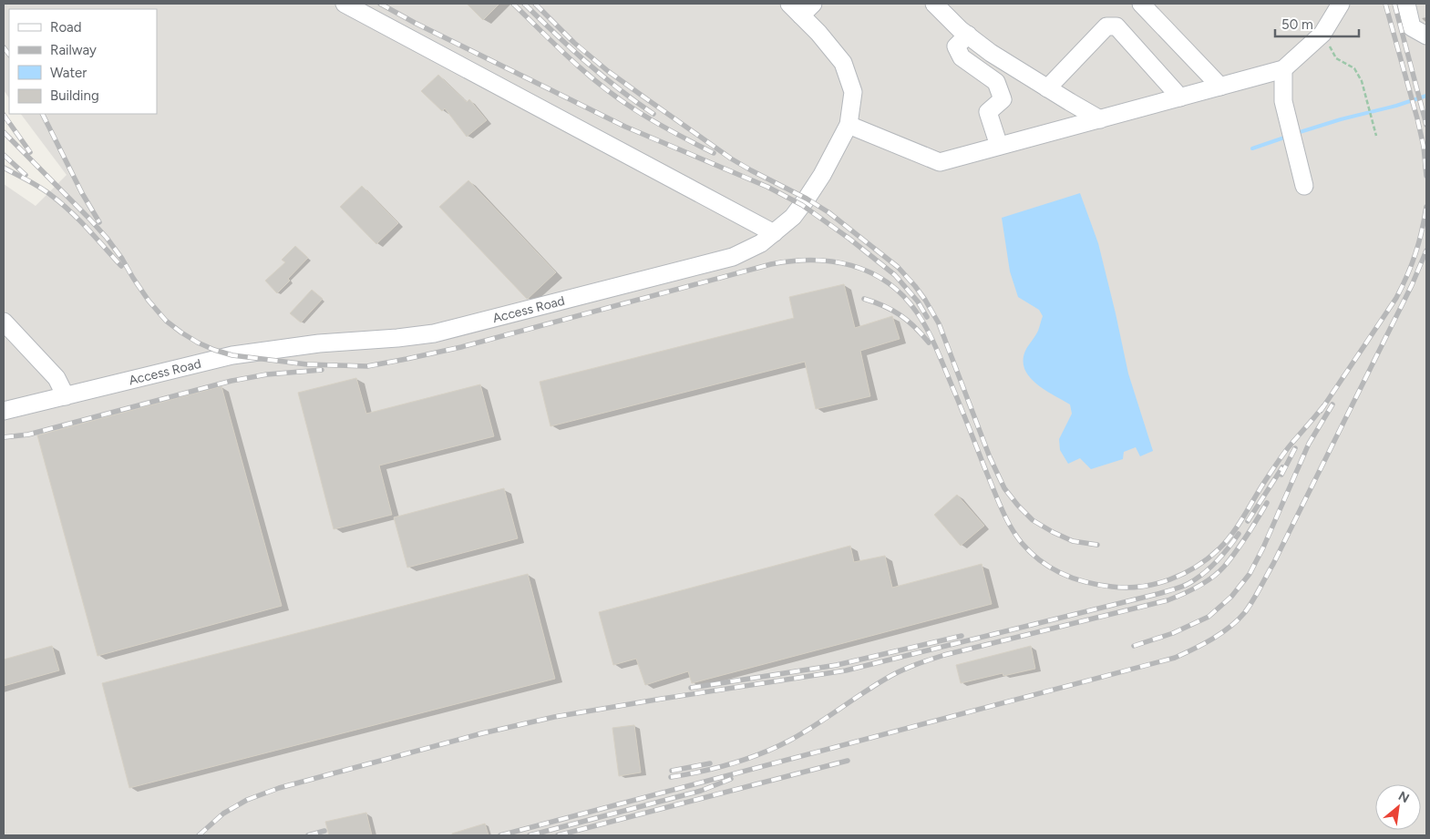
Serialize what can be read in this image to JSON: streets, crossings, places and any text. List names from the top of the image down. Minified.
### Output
{"streets":{"lane":["Access Road"]},"legend":["Road","Railway","Water","Building"],"scale_bar":"50 m","north":"top right"}
